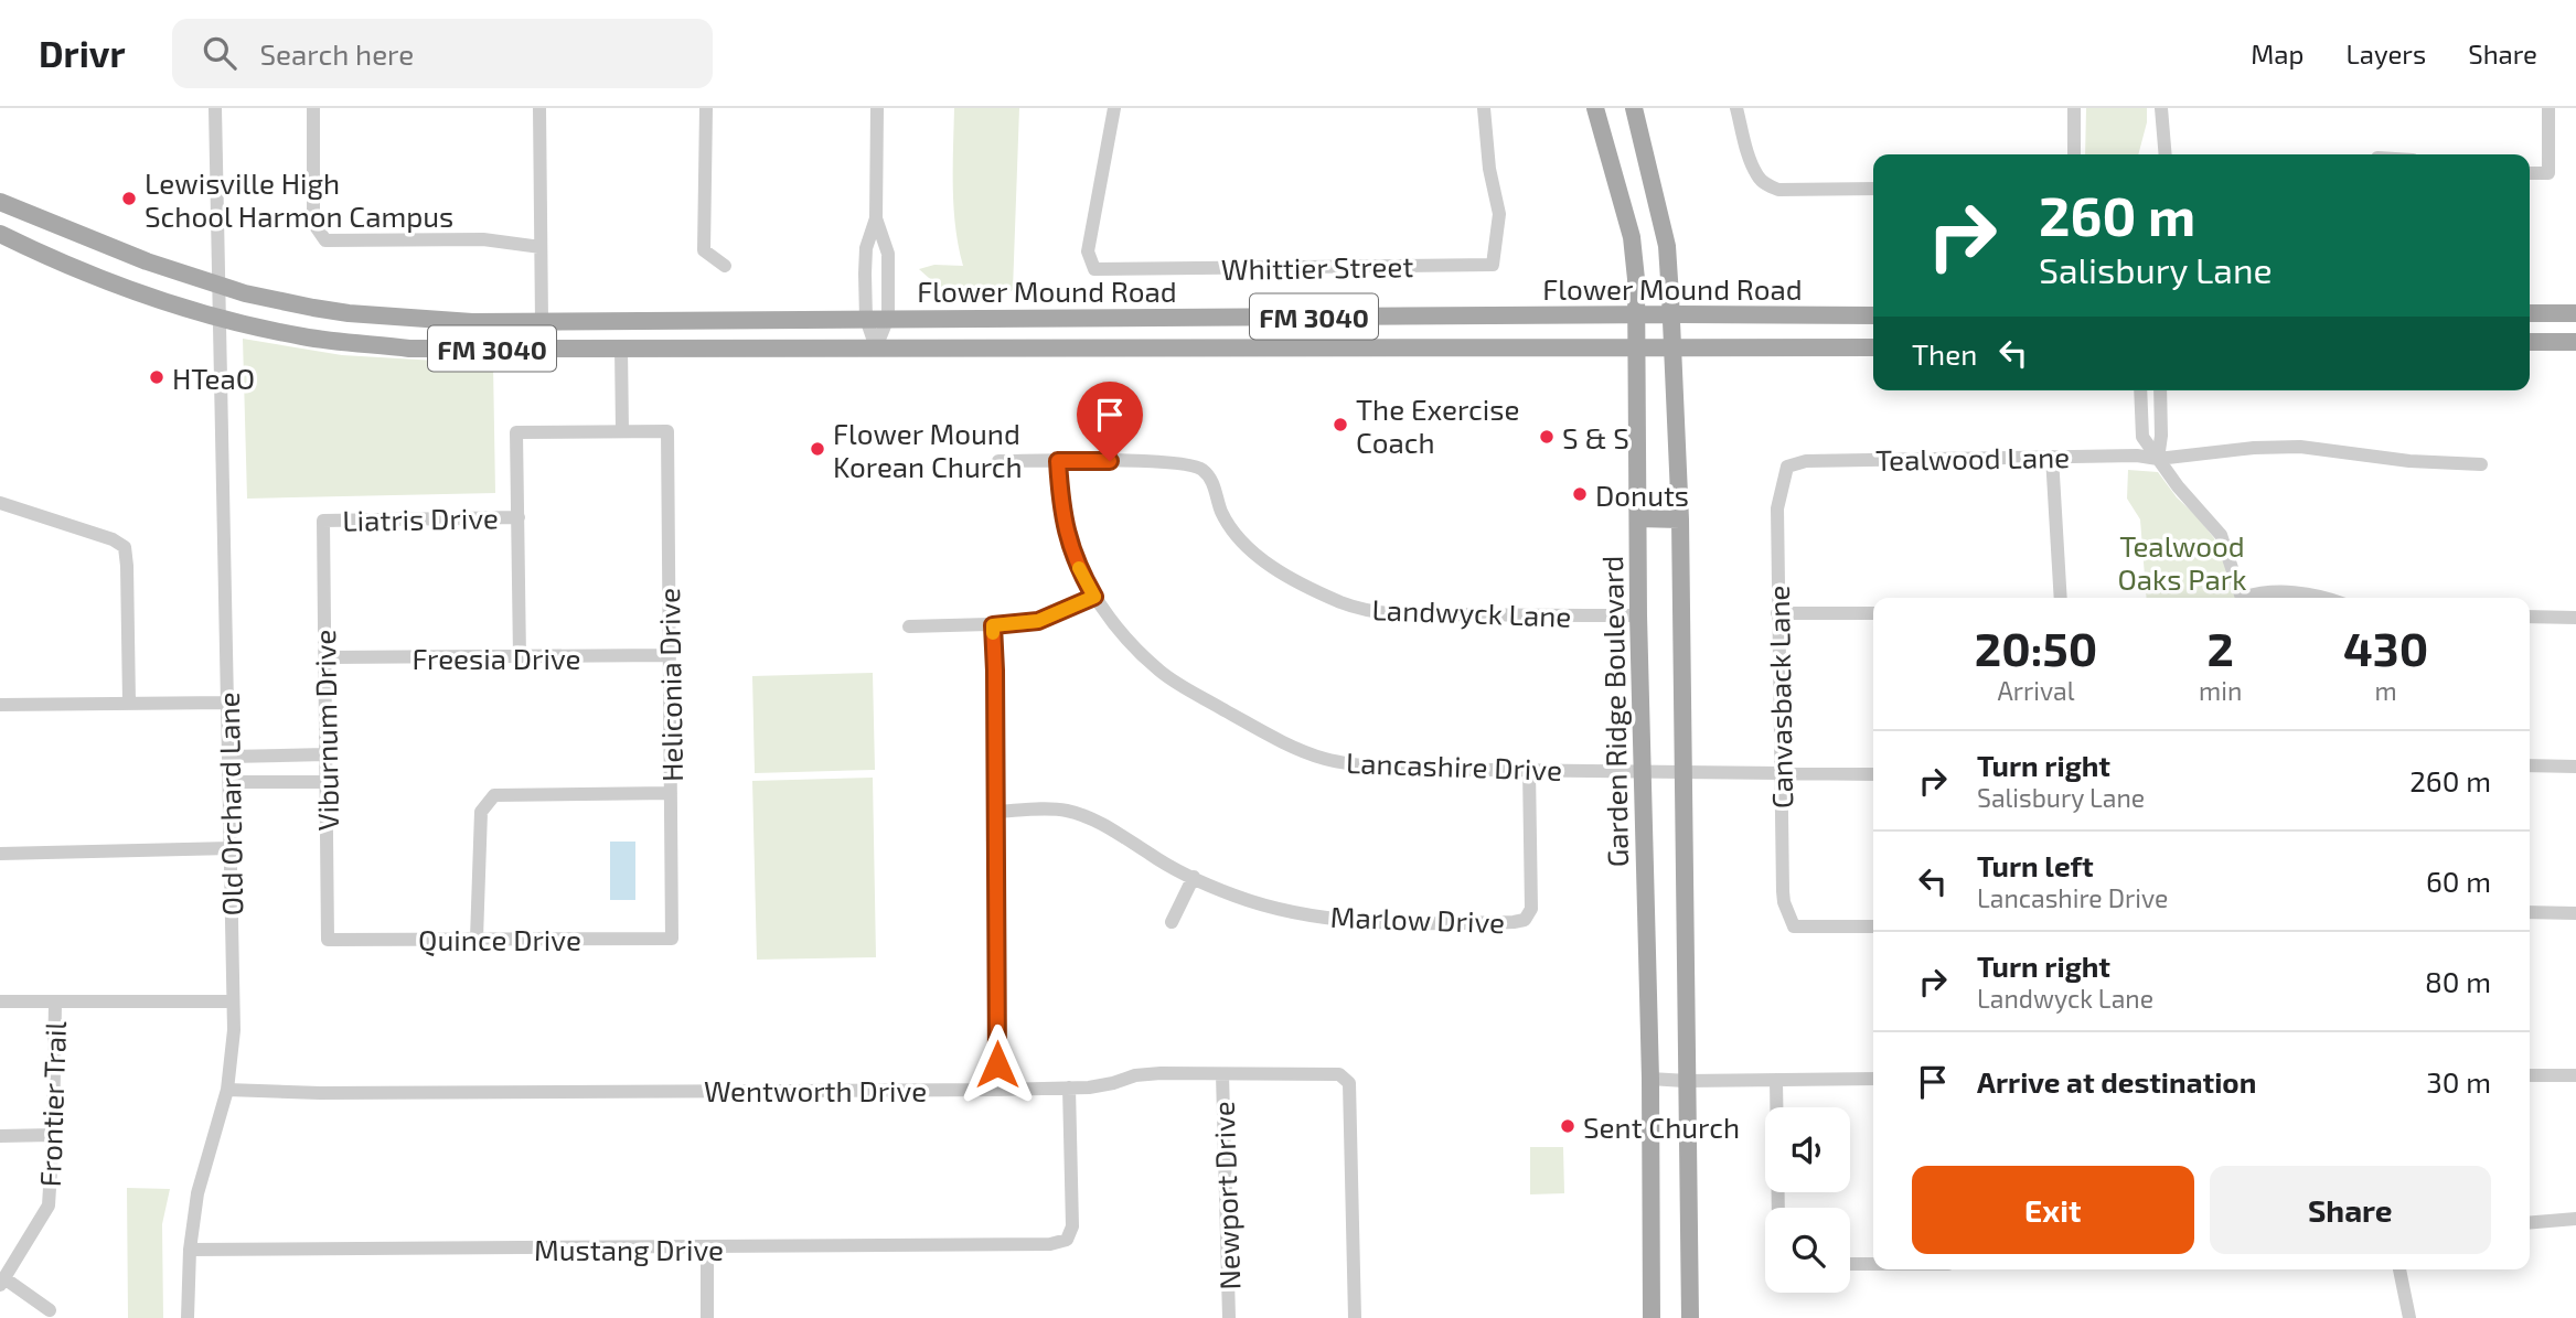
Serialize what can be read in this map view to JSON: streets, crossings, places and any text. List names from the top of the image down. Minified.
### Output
{"streets":{"main road":["Flower Mound Road","FM 3040","Garden Ridge Boulevard"],"street":["Whittier Street","Tealwood Lane","Liatris Drive","Landwyck Lane","Freesia Drive","Heliconia Drive","Canvasback Lane","Viburnum Drive","Lancashire Drive","Old Orchard Lane","Marlow Drive","Quince Drive","Wentworth Drive","Frontier Trail","Newport Drive","Mustang Drive"]},"crossings":[["Flower Mound Road","FM 3040"],["Flower Mound Road","Garden Ridge Boulevard"],["Flower Mound Road","Old Orchard Lane"],["FM 3040","Old Orchard Lane"],["Tealwood Lane","Canvasback Lane"],["Liatris Drive","Viburnum Drive"],["Landwyck Lane","Garden Ridge Boulevard"],["Landwyck Lane","Lancashire Drive"],["Freesia Drive","Heliconia Drive"],["Freesia Drive","Viburnum Drive"],["Heliconia Drive","Quince Drive"],["Canvasback Lane","Lancashire Drive"],["Garden Ridge Boulevard","Lancashire Drive"],["Viburnum Drive","Quince Drive"],["Lancashire Drive","Marlow Drive"],["Old Orchard Lane","Wentworth Drive"],["Old Orchard Lane","Mustang Drive"],["Wentworth Drive","Newport Drive"],["Wentworth Drive","Mustang Drive"]],"parks":["Tealwood Oaks Park"],"places":["Lewisville High School Harmon Campus","HTeaO","The Exercise Coach","S & S","Flower Mound Korean Church","Donuts","Sent Church"],"page":{"header":"Drivr","search":"Search here","nav":["Map","Layers","Share"],"turn":["260 m","Salisbury Lane"],"then":"Then","eta":["20:50","Arrival","2","min","430","m"],"list":[{"name":"Turn right","note":"Salisbury Lane","value":"260 m"},{"name":"Turn left","note":"Lancashire Drive","value":"60 m"},{"name":"Turn right","note":"Landwyck Lane","value":"80 m"},{"name":"Arrive at destination","value":"30 m"}],"buttons":["Exit","Share"]}}
